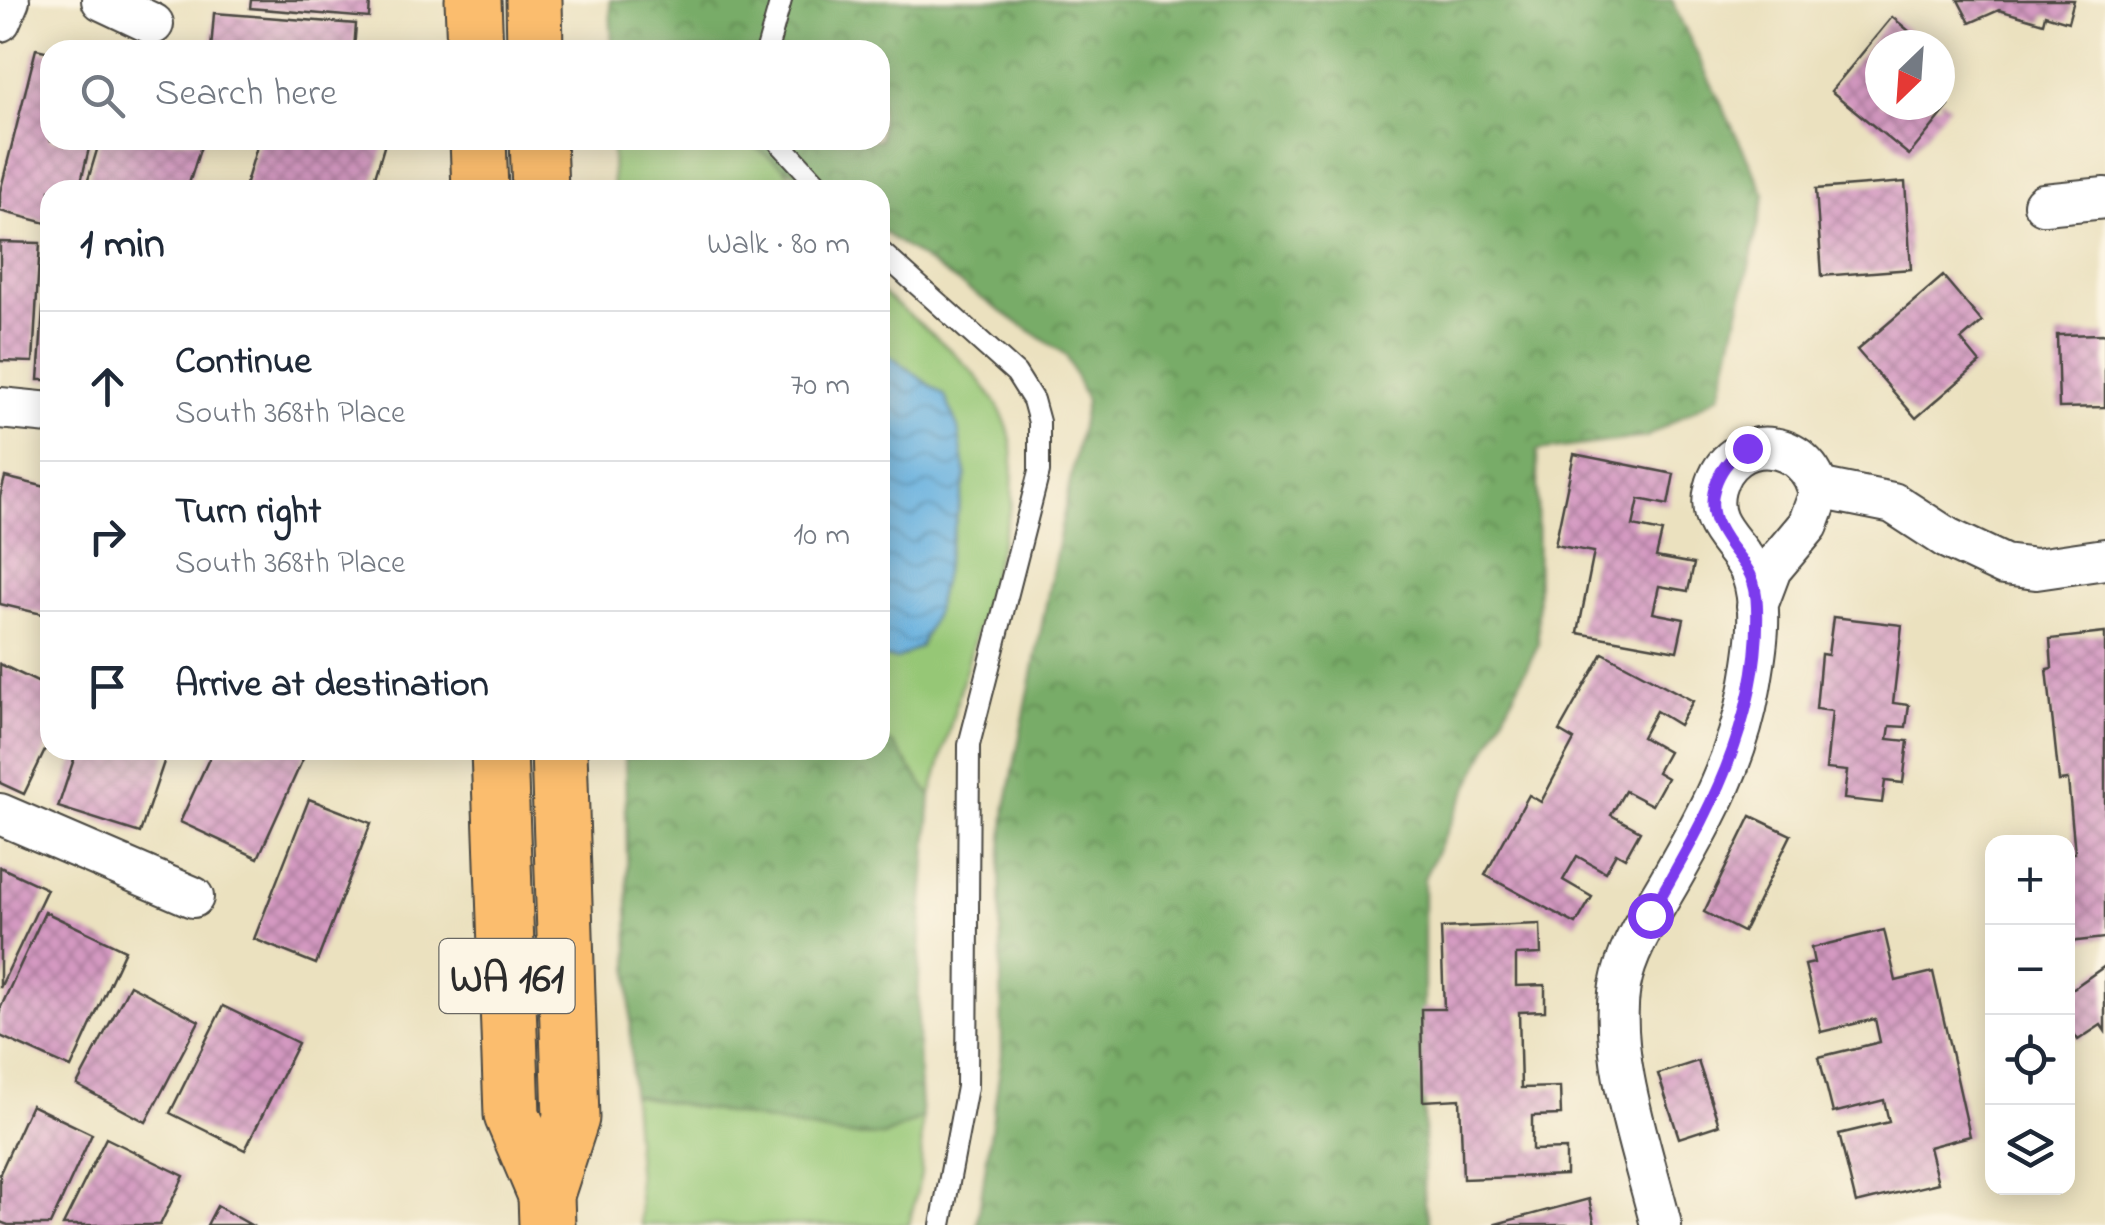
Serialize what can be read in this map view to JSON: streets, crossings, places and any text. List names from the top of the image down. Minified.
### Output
{"streets":{"main road":["WA 161"]},"north":"bottom left","page":{"search":"Search here","heading":["1 min","Walk · 80 m"],"list":[["Continue","South 368th Place","70 m"],["Turn right","South 368th Place","10 m"],"Arrive at destination"],"map_buttons":["+","−"]}}
